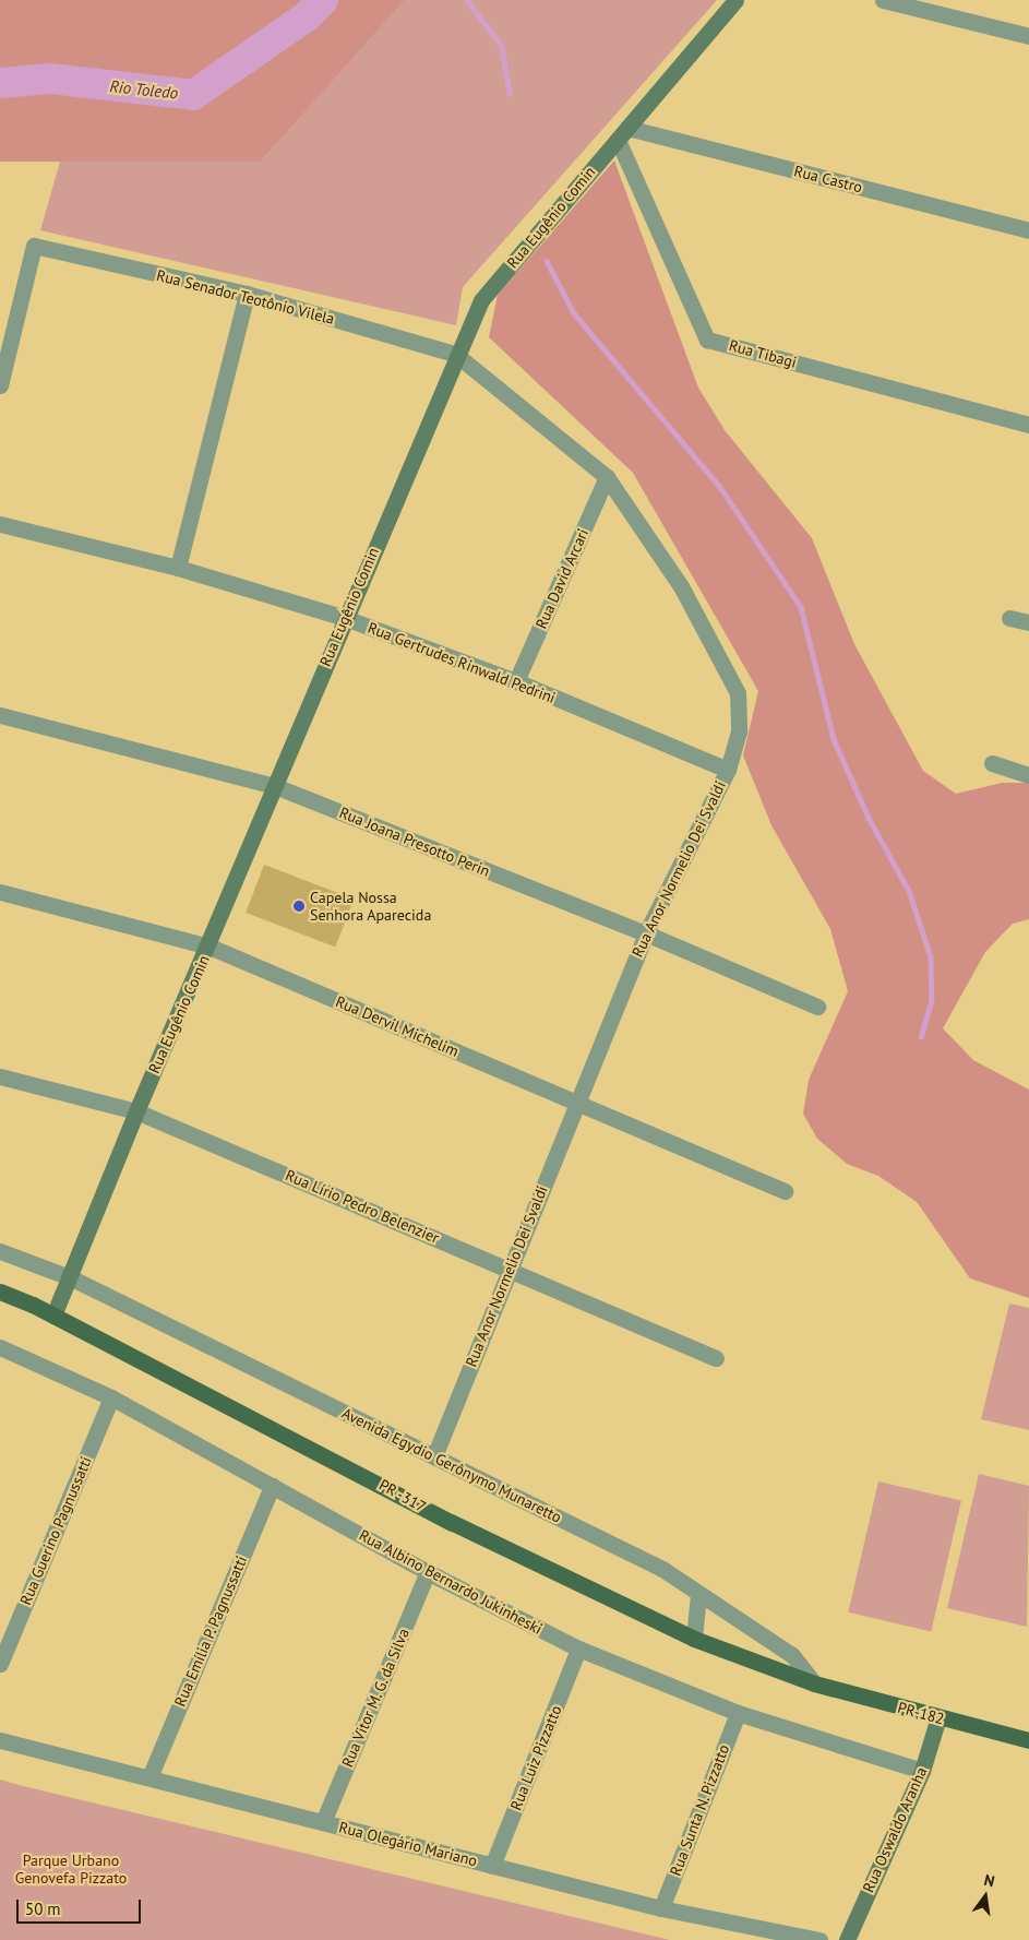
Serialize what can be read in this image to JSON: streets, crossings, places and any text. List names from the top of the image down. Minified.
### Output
{"streets":{"main road":["PR -317","PR-182"],"street":["Rua Castro","Rua Eugênio Comin","Rua Senador Teotônio Vilela","Rua Tibagi","Rua David Arcari","Rua Gertrudes Rinwald Pedrini","Rua Joana Presotto Perin","Rua Anor Normelio Dei Svaldi","Rua Dervil Michelim","Rua Lírio Pedro Belenzier","Avenida Egydio Gerônymo Munaretto","Rua Guerino Pagnussatti","Rua Albino Bernardo Jukinheski","Rua Emília P. Pagnussatti","Rua Vitor M. G. da Silva","Rua Luiz Pizzatto","Rua Sunta N. Pizzatto","Rua Oswaldo Aranha","Rua Olegário Mariano"]},"crossings":[["Rua Castro","Rua Eugênio Comin"],["Rua Castro","Rua Tibagi"],["Rua Eugênio Comin","Rua Senador Teotônio Vilela"],["Rua Eugênio Comin","Rua Tibagi"],["Rua Eugênio Comin","Rua Gertrudes Rinwald Pedrini"],["Rua Eugênio Comin","Rua Joana Presotto Perin"],["Rua Eugênio Comin","Rua Anor Normelio Dei Svaldi"],["Rua Eugênio Comin","Rua Dervil Michelim"],["Rua Eugênio Comin","Rua Lírio Pedro Belenzier"],["Rua Eugênio Comin","Avenida Egydio Gerônymo Munaretto"],["Rua Eugênio Comin","PR -317"],["Rua Senador Teotônio Vilela","Rua Anor Normelio Dei Svaldi"],["Rua David Arcari","Rua Gertrudes Rinwald Pedrini"],["Rua David Arcari","Rua Anor Normelio Dei Svaldi"],["Rua Gertrudes Rinwald Pedrini","Rua Anor Normelio Dei Svaldi"],["Rua Joana Presotto Perin","Rua Anor Normelio Dei Svaldi"],["Rua Anor Normelio Dei Svaldi","Rua Dervil Michelim"],["Rua Anor Normelio Dei Svaldi","Rua Lírio Pedro Belenzier"],["Rua Anor Normelio Dei Svaldi","Avenida Egydio Gerônymo Munaretto"],["Avenida Egydio Gerônymo Munaretto","PR -317"],["Avenida Egydio Gerônymo Munaretto","PR-182"],["PR -317","PR-182"],["Rua Guerino Pagnussatti","Rua Albino Bernardo Jukinheski"],["Rua Albino Bernardo Jukinheski","Rua Emília P. Pagnussatti"],["Rua Albino Bernardo Jukinheski","Rua Vitor M. G. da Silva"],["Rua Albino Bernardo Jukinheski","Rua Luiz Pizzatto"],["Rua Albino Bernardo Jukinheski","Rua Sunta N. Pizzatto"],["Rua Albino Bernardo Jukinheski","Rua Oswaldo Aranha"],["Rua Emília P. Pagnussatti","Rua Olegário Mariano"],["Rua Vitor M. G. da Silva","Rua Olegário Mariano"],["PR-182","Rua Oswaldo Aranha"],["Rua Luiz Pizzatto","Rua Olegário Mariano"],["Rua Sunta N. Pizzatto","Rua Olegário Mariano"]],"water":["Rio Toledo"],"parks":["Parque Urbano Genovefa Pizzato"],"places":["Capela Nossa Senhora Aparecida"],"scale_bar":"50 m","north":"top"}
